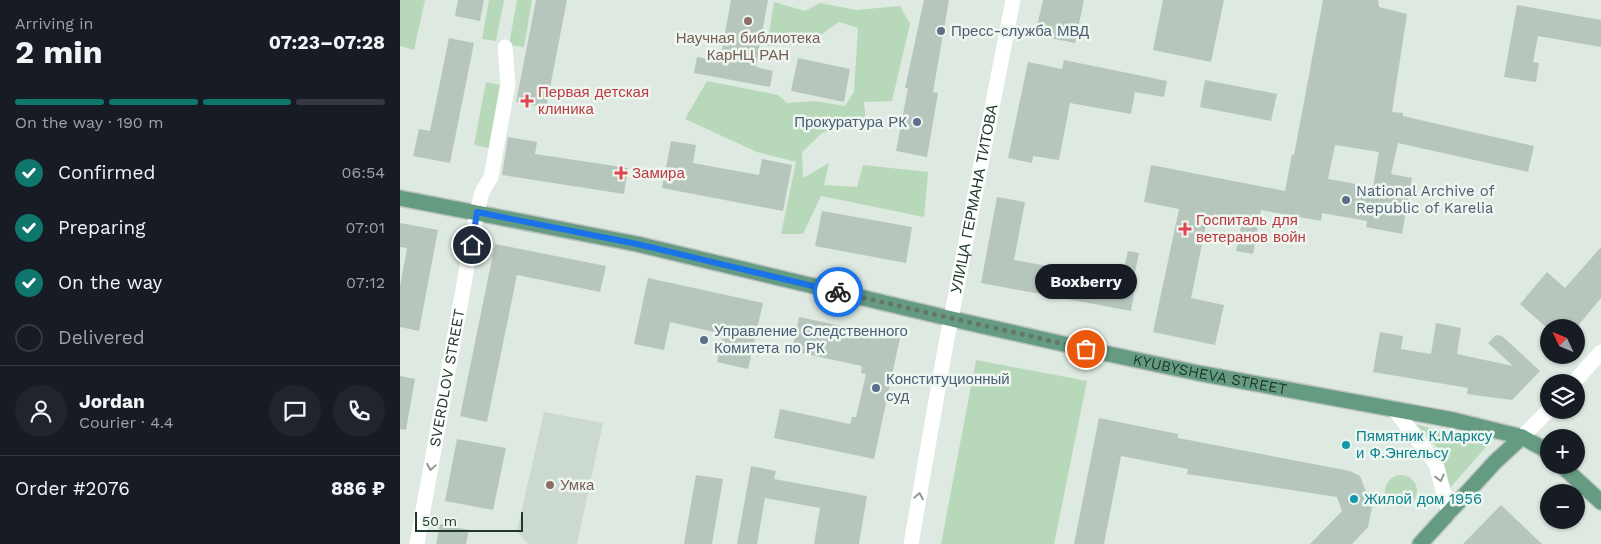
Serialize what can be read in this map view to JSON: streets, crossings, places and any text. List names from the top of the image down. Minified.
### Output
{"streets":{"main road":["KYUBYSHEVA STREET"],"street":["УЛИЦА ГЕРМАНА ТИТОВА","SVERDLOV STREET"]},"crossings":[["УЛИЦА ГЕРМАНА ТИТОВА","KYUBYSHEVA STREET"],["KYUBYSHEVA STREET","SVERDLOV STREET"]],"one_way":["УЛИЦА ГЕРМАНА ТИТОВА","SVERDLOV STREET"],"places":{"other":["Научная библиотека КарНЦ РАН","Пресс-служба МВД","Прокуратура РК","National Archive of Republic of Karelia","Управление Следственного Комитета по РК","Boxberry","Конституционный суд","Пямятник К.Марксу и Ф.Энгельсу","Умка","Жилой дом 1956"],"health":["Первая детская клиника","Замира","Госпиталь для ветеранов войн"]},"scale_bar":"50 m","north":"top left","page":{"heading":["2 min","Arriving in","07:23–07:28"],"panel":["Jordan","Courier · 4.4","Order #2076","886 ₽"],"bar":"On the way · 190 m","list":[["Confirmed","06:54"],["Preparing","07:01"],["On the way","07:12"],"Delivered"],"bubble":"Boxberry","map_buttons":["+","−"],"scale":"50 m"}}
